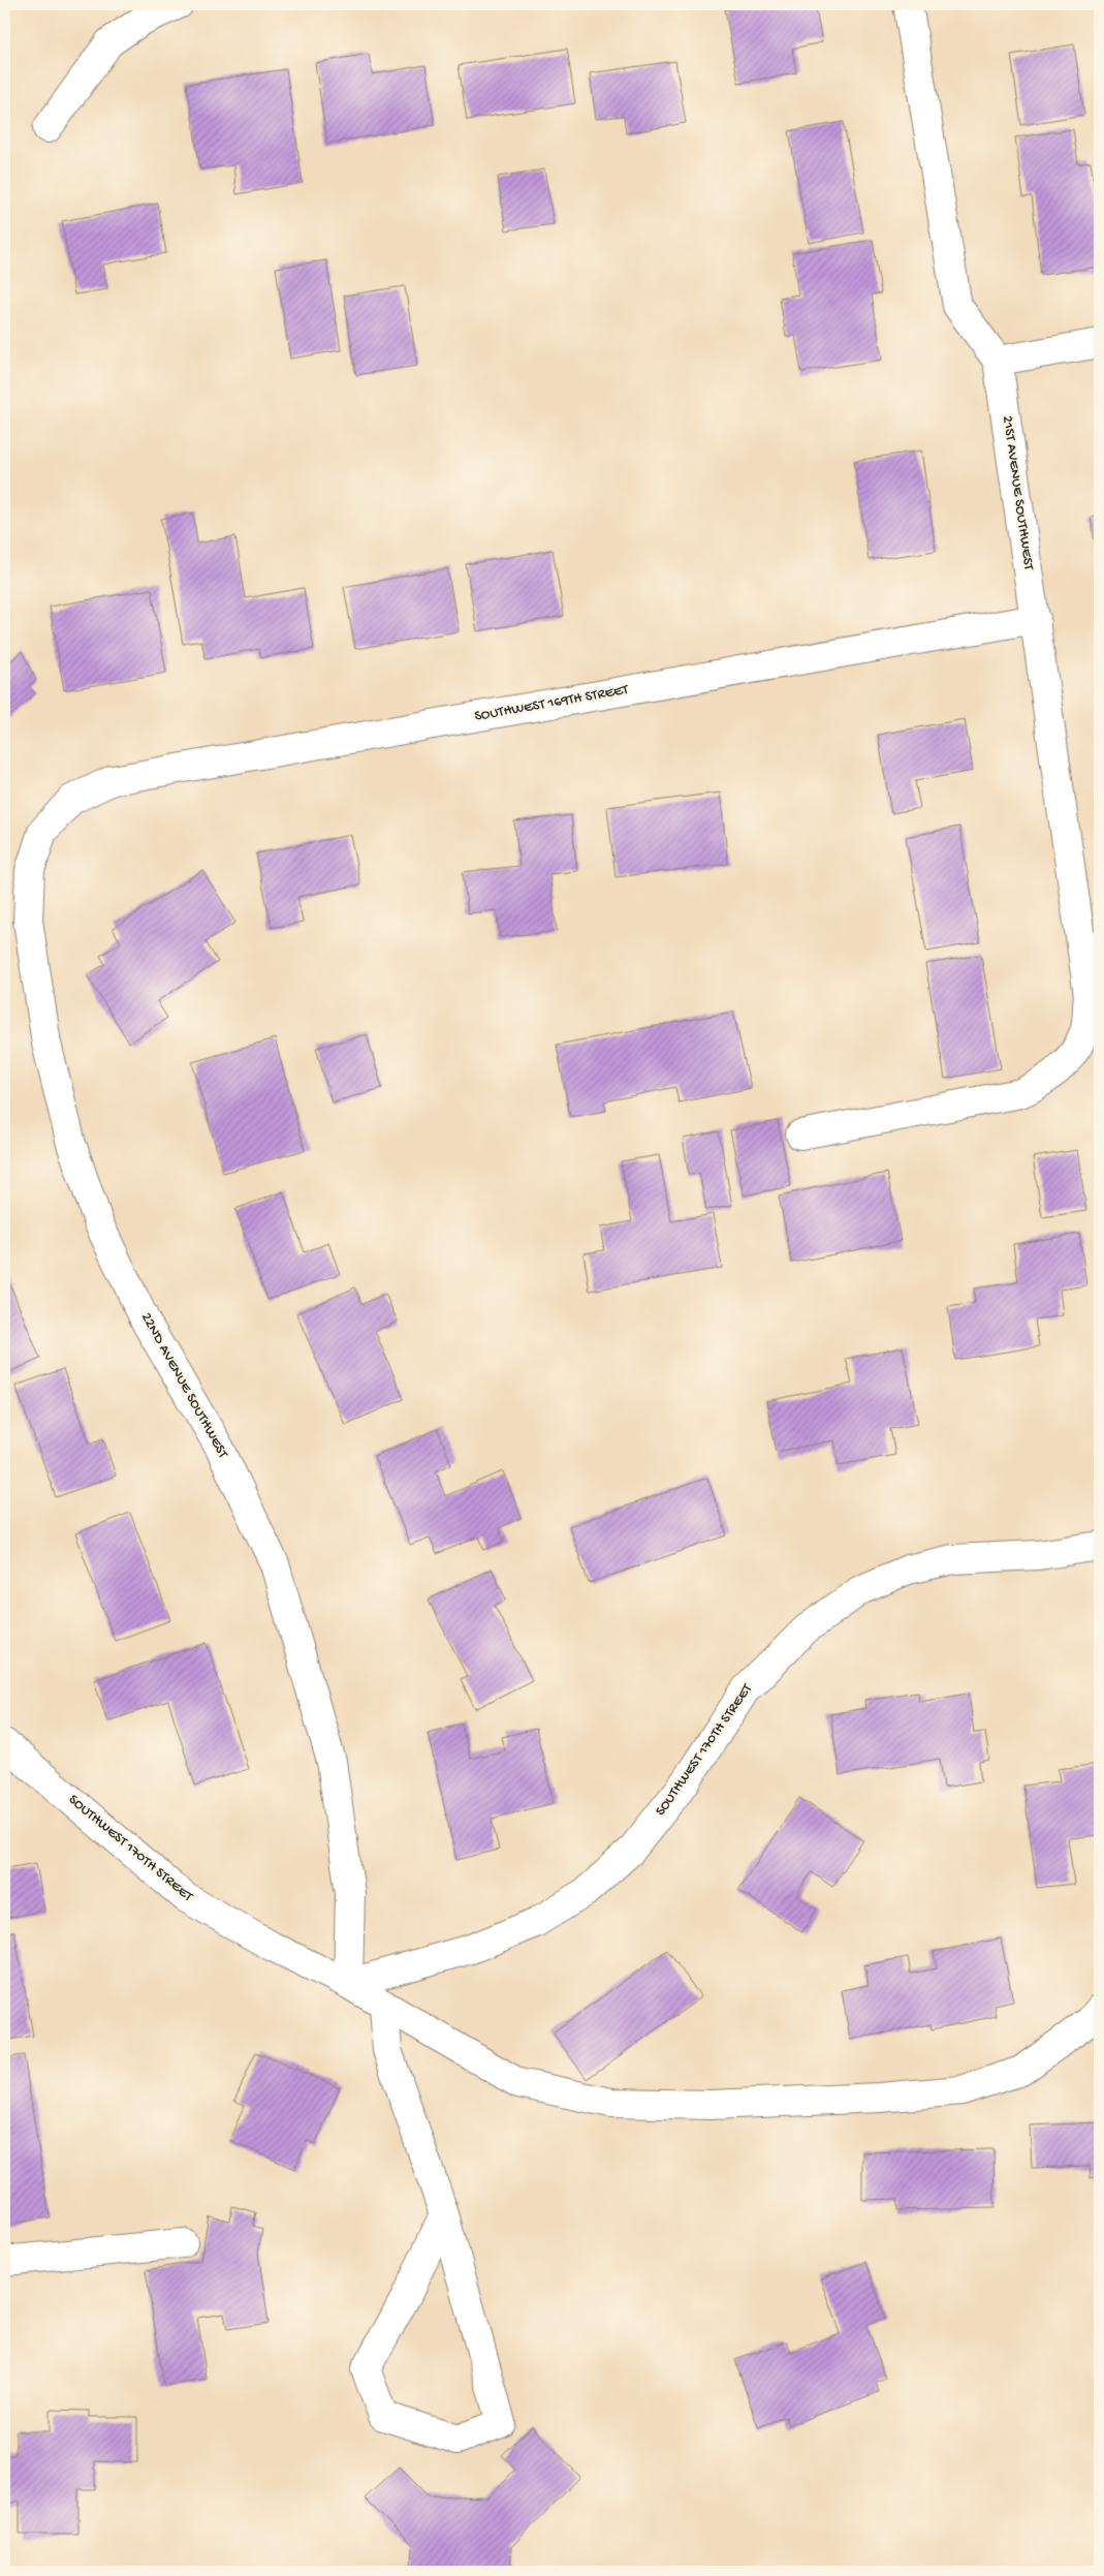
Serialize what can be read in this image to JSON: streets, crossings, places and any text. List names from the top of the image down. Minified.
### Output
{"streets":{"street":["21ST AVENUE SOUTHWEST","SOUTHWEST 169TH STREET","22ND AVENUE SOUTHWEST","SOUTHWEST 170TH STREET"]},"crossings":[["21ST AVENUE SOUTHWEST","SOUTHWEST 169TH STREET"],["SOUTHWEST 169TH STREET","22ND AVENUE SOUTHWEST"],["22ND AVENUE SOUTHWEST","SOUTHWEST 170TH STREET"]]}
